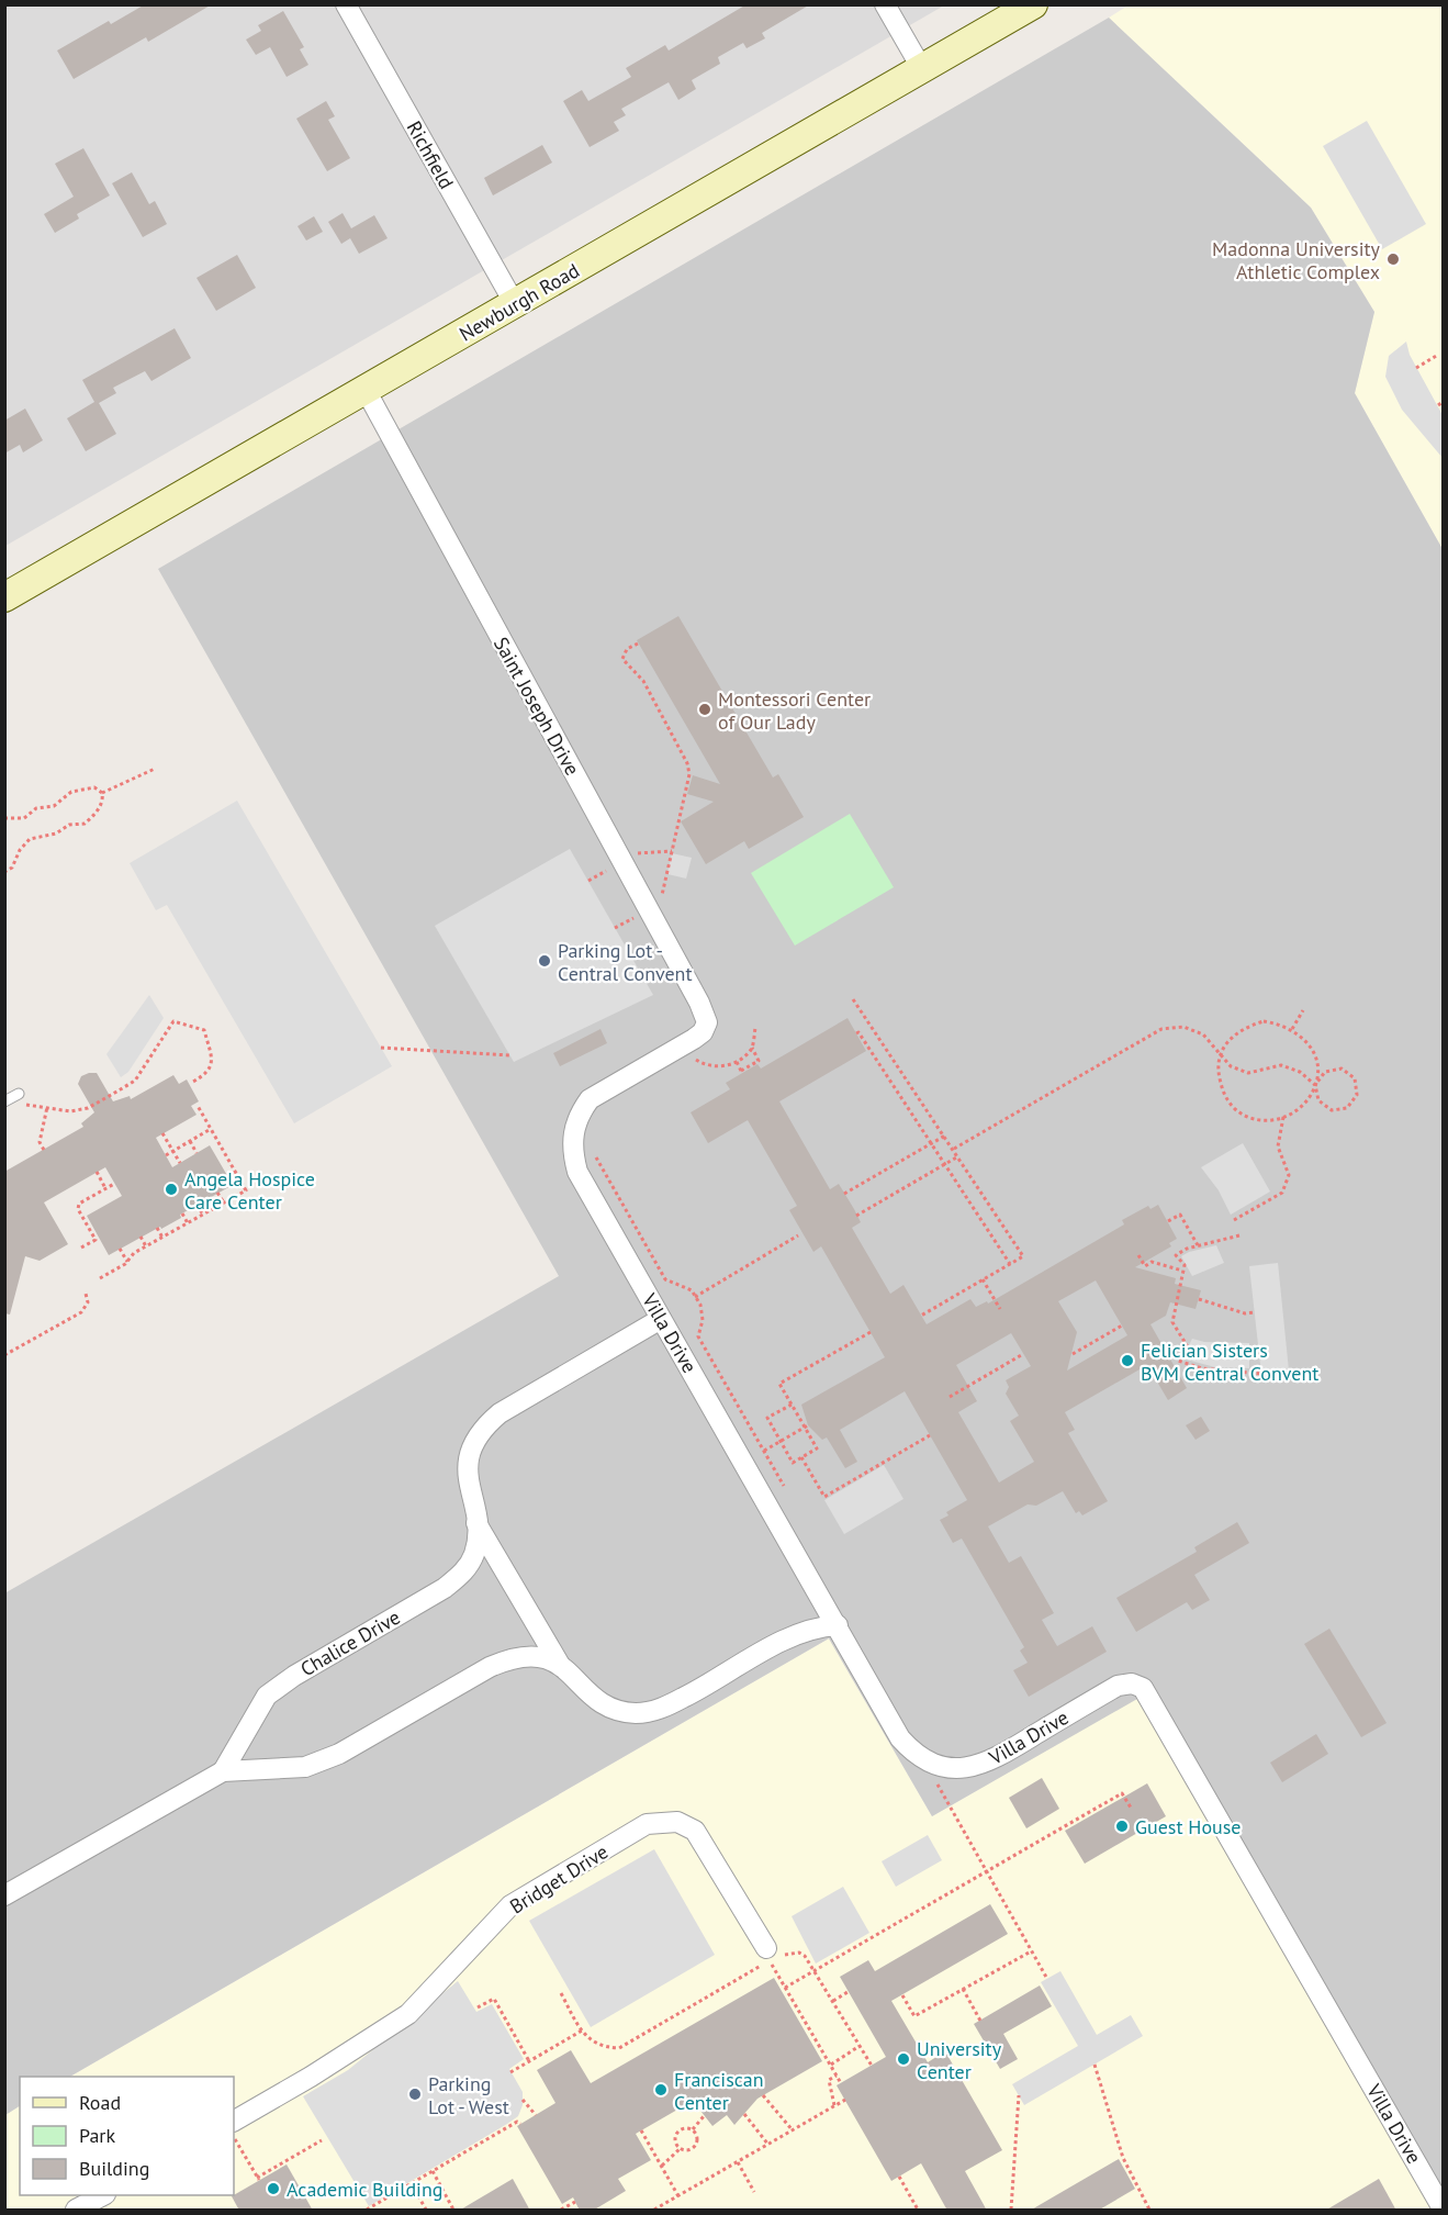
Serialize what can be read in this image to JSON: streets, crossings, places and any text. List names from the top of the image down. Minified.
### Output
{"streets":{"main road":["Newburgh Road"],"street":["Richfield","Saint Joseph Drive","Villa Drive","Chalice Drive","Bridget Drive"]},"crossings":[["Richfield","Newburgh Road"],["Newburgh Road","Saint Joseph Drive"],["Saint Joseph Drive","Villa Drive"],["Villa Drive","Chalice Drive"]],"places":["Madonna University Athletic Complex","Montessori Center of Our Lady","Parking Lot - Central Convent","Angela Hospice Care Center","Felician Sisters BVM Central Convent","Guest House","University Center","Franciscan Center","Parking Lot - West","Academic Building"],"legend":["Road","Park","Building"]}
